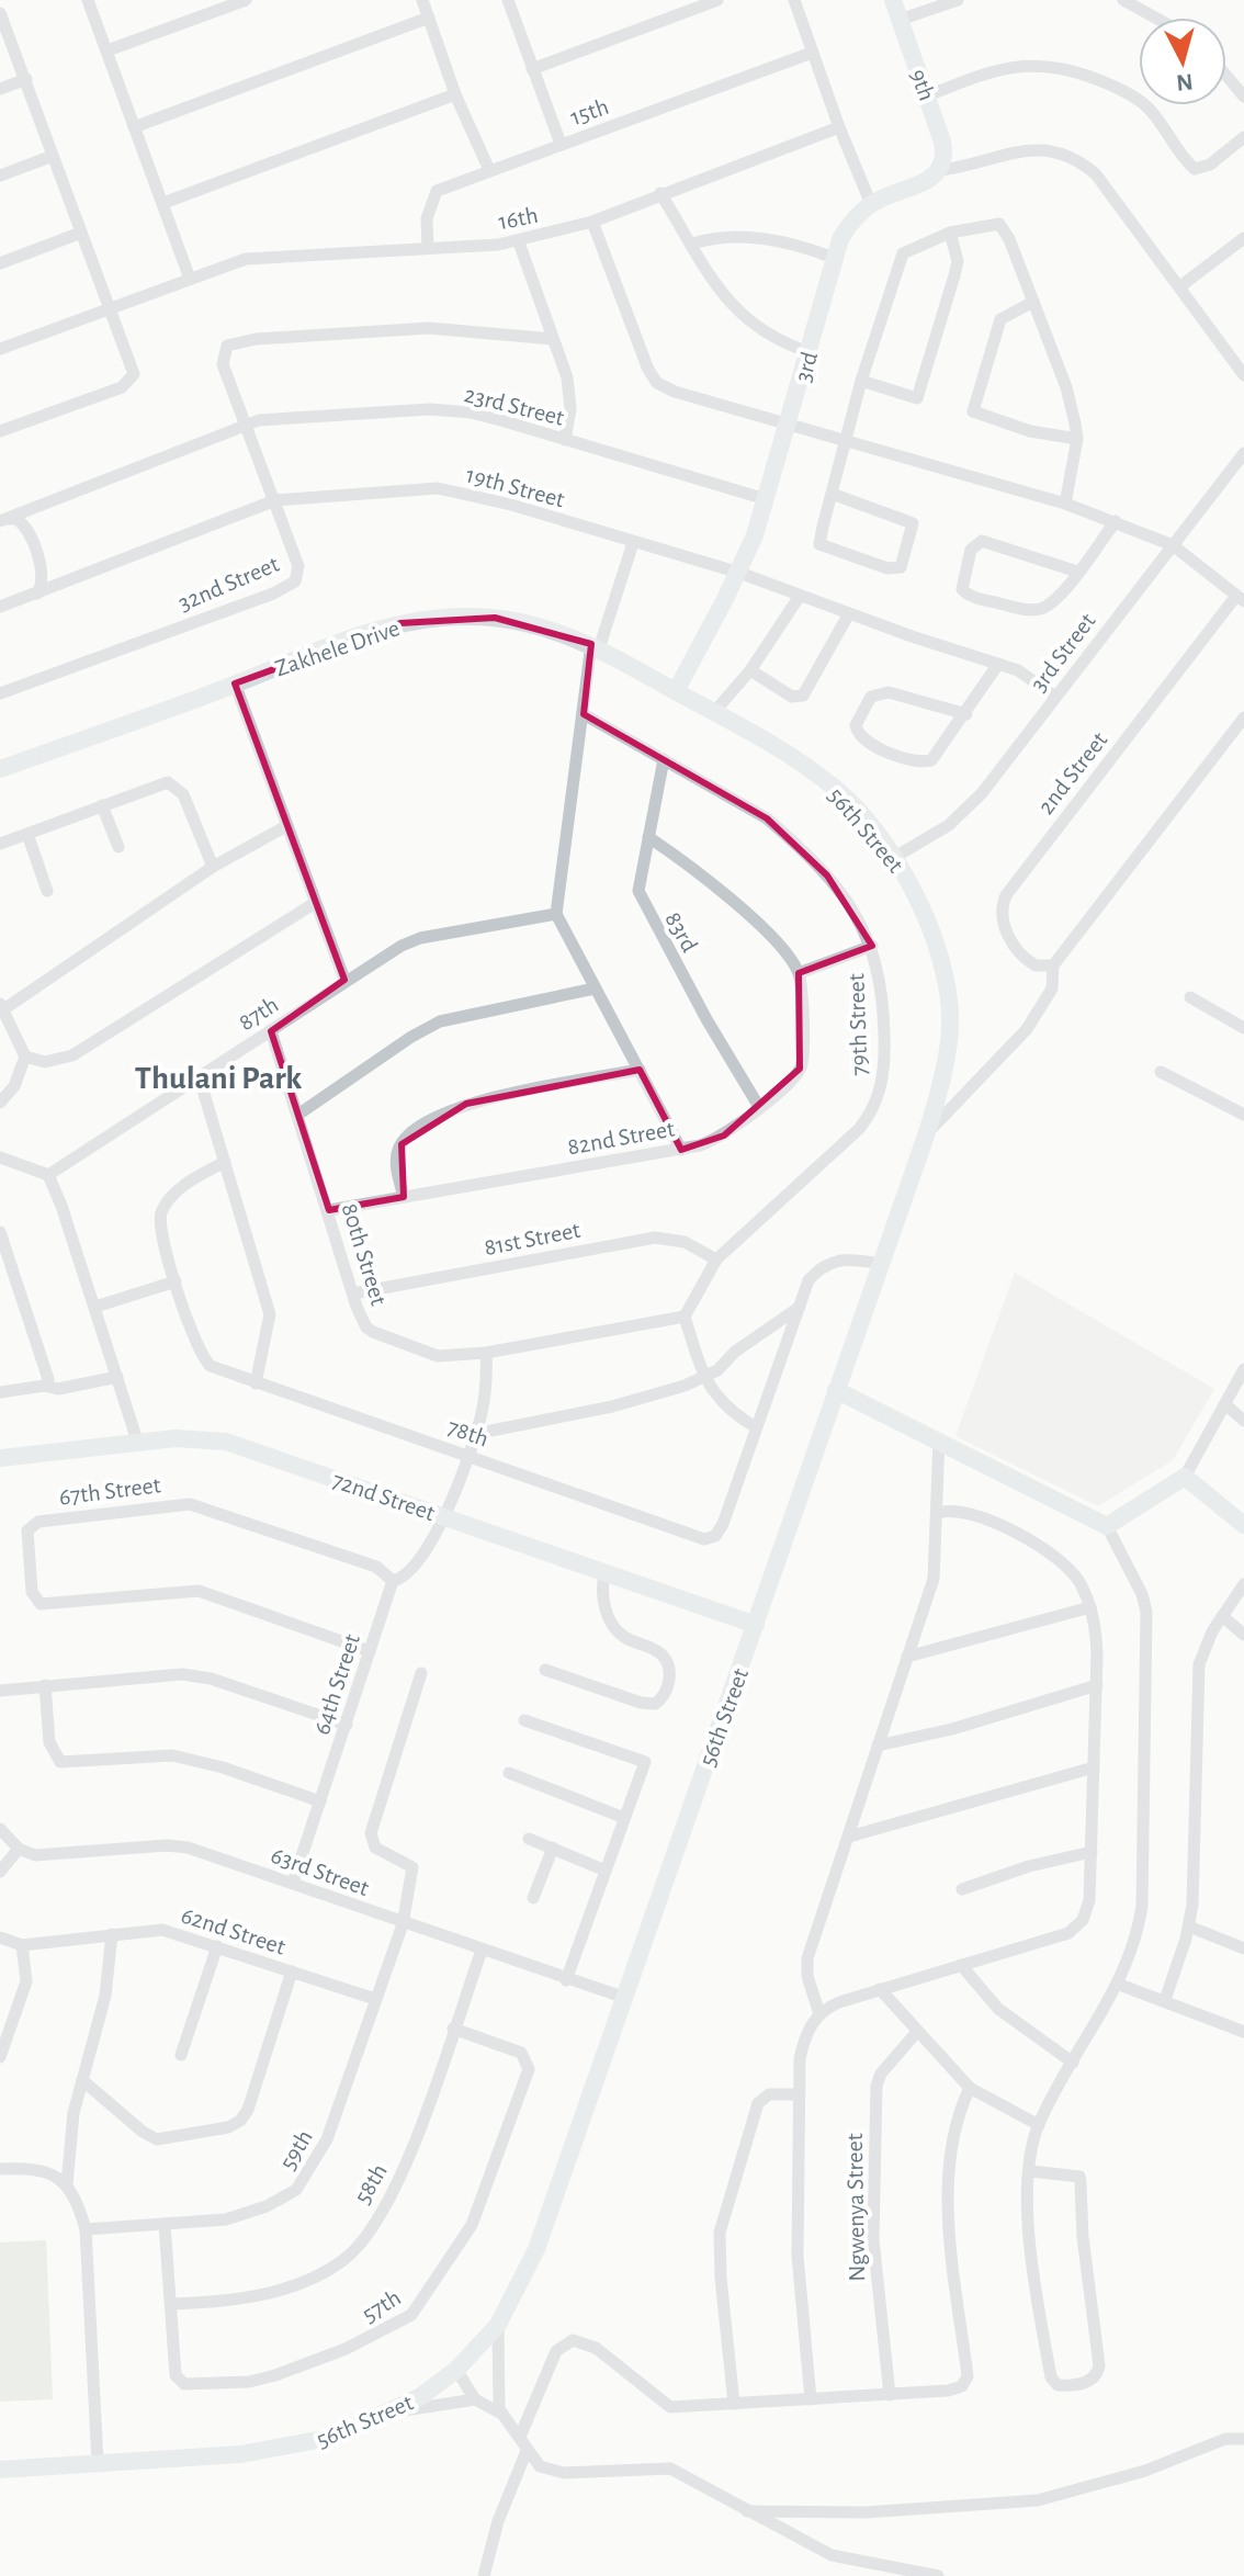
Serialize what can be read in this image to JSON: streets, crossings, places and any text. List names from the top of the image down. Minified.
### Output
{"streets":{"street":["9th","15th","16th","3rd","23rd Street","19th Street","32nd Street","Zakhele Drive","3rd Street","2nd Street","56th Street","83rd","87th","79th Street","82nd Street","81st Street","80th Street","78th","67th Street","72nd Street","64th Street","63rd Street","62nd Street","59th","58th","Ngwenya Street","57th"]},"crossings":[["9th","3rd"],["15th","16th"],["3rd","23rd Street"],["3rd","19th Street"],["3rd","Zakhele Drive"],["3rd","56th Street"],["23rd Street","32nd Street"],["19th Street","32nd Street"],["19th Street","3rd Street"],["Zakhele Drive","56th Street"],["3rd Street","56th Street"],["56th Street","78th"],["56th Street","72nd Street"],["56th Street","63rd Street"],["83rd","79th Street"],["83rd","82nd Street"],["87th","80th Street"],["79th Street","81st Street"],["79th Street","80th Street"],["82nd Street","80th Street"],["81st Street","80th Street"],["80th Street","64th Street"],["78th","64th Street"],["67th Street","64th Street"],["72nd Street","64th Street"],["64th Street","63rd Street"],["63rd Street","59th"],["63rd Street","58th"],["62nd Street","59th"],["59th","57th"],["58th","57th"]],"districts":["Thulani Park"],"north":"bottom"}
